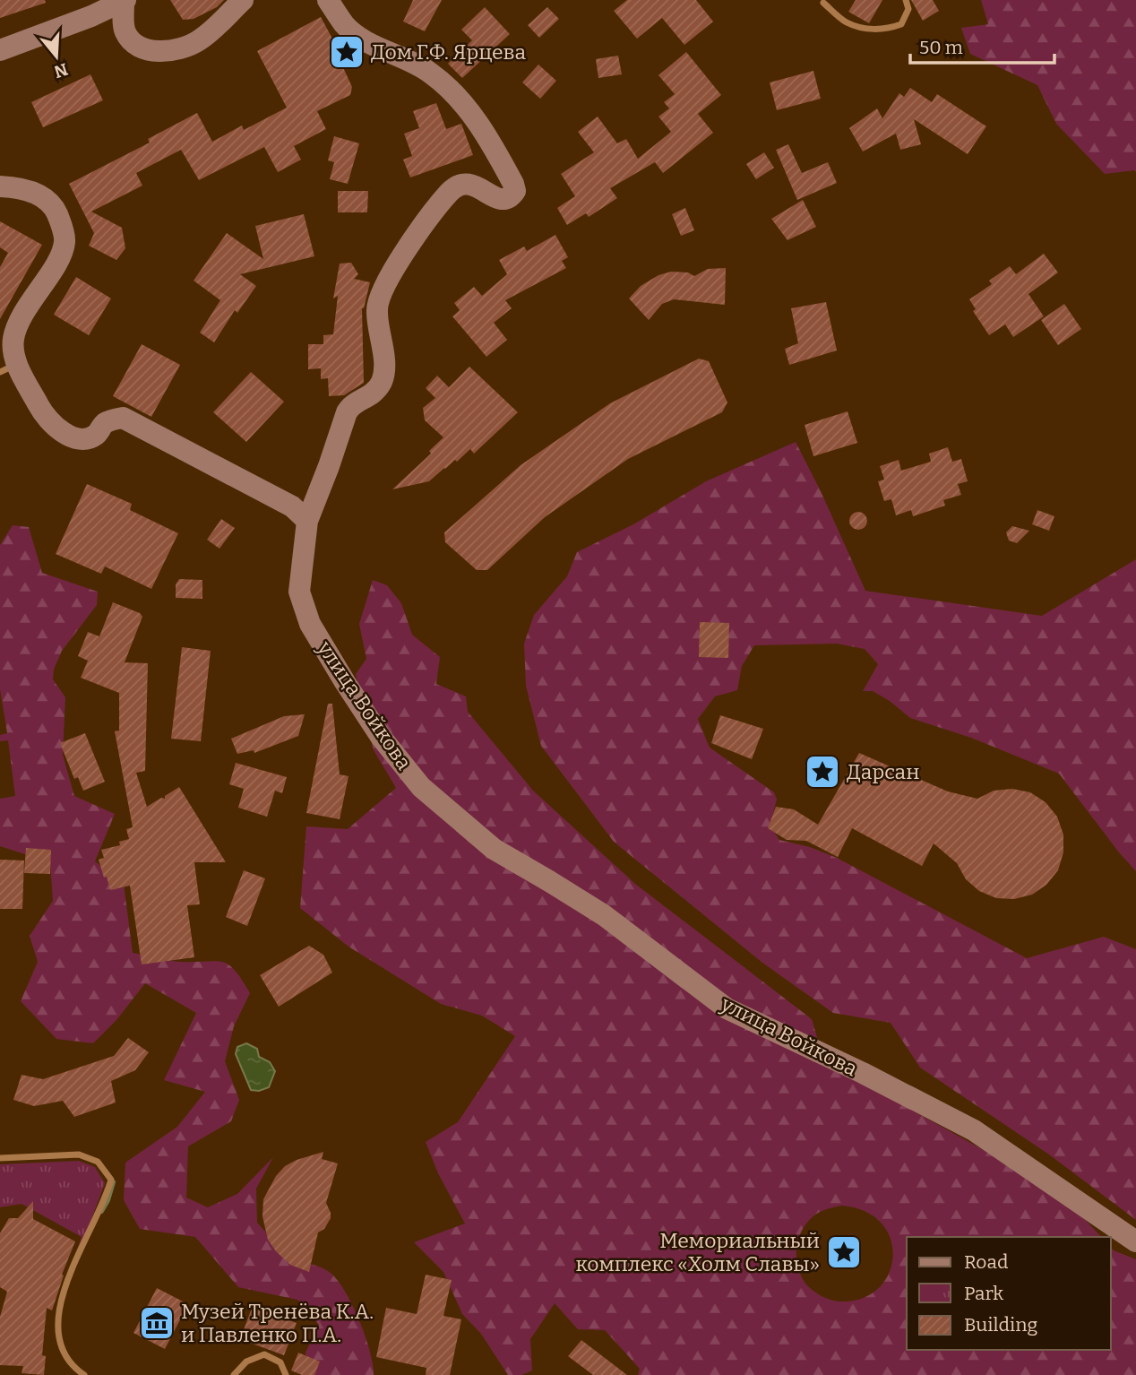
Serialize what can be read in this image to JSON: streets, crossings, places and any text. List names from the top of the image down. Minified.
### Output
{"streets":{"street":["улица Войкова"]},"places":{"place":["Дом Г.Ф. Ярцева","Дарсан","Мемориальный комплекс «Холм Славы»"],"museum":["Музей Тренёва К.А. и Павленко П.А."]},"legend":["Road","Park","Building"],"scale_bar":"50 m","north":"bottom"}
